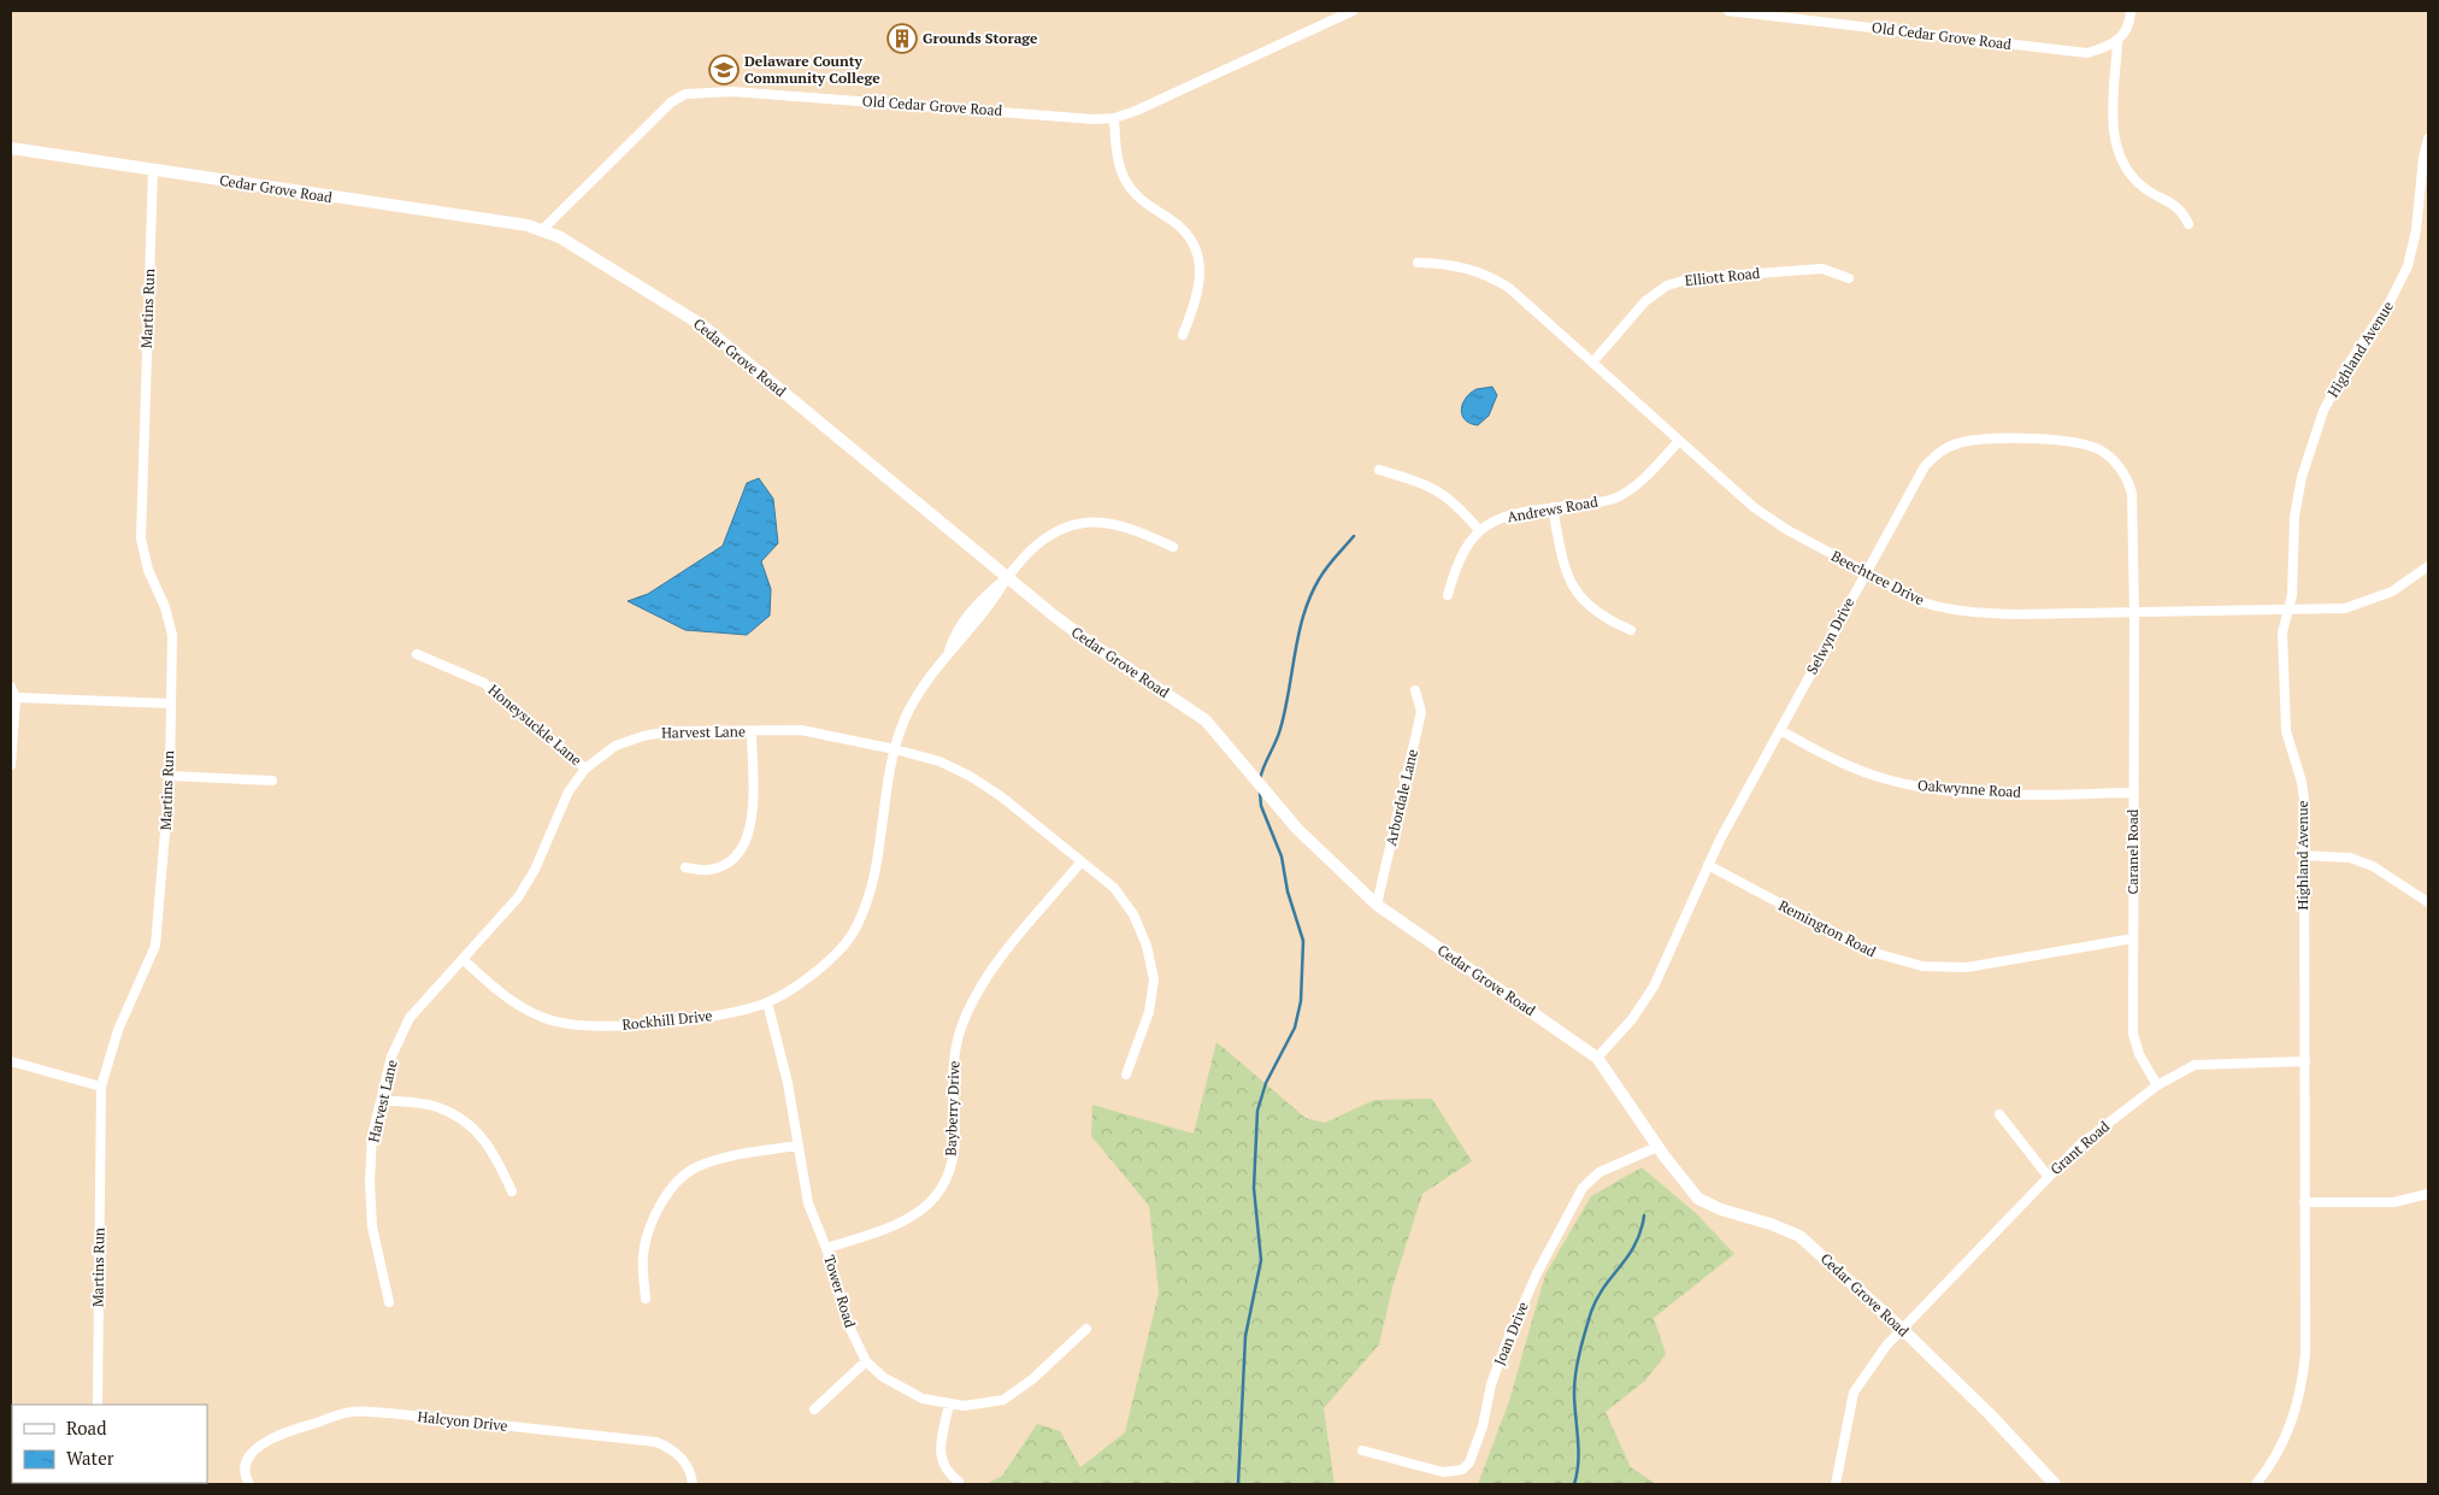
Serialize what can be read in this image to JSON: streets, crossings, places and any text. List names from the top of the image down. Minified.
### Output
{"streets":{"street":["Old Cedar Grove Road","Cedar Grove Road","Elliott Road","Martins Run","Highland Avenue","Andrews Road","Beechtree Drive","Selwyn Drive","Honeysuckle Lane","Harvest Lane","Oakwynne Road","Arbordale Lane","Caranel Road","Remington Road","Rockhill Drive","Bayberry Drive","Grant Road","Tower Road","Joan Drive","Halcyon Drive"]},"crossings":[["Old Cedar Grove Road","Cedar Grove Road"],["Cedar Grove Road","Martins Run"],["Cedar Grove Road","Selwyn Drive"],["Cedar Grove Road","Arbordale Lane"],["Cedar Grove Road","Rockhill Drive"],["Cedar Grove Road","Grant Road"],["Cedar Grove Road","Joan Drive"],["Elliott Road","Beechtree Drive"],["Highland Avenue","Beechtree Drive"],["Highland Avenue","Grant Road"],["Andrews Road","Beechtree Drive"],["Beechtree Drive","Selwyn Drive"],["Beechtree Drive","Caranel Road"],["Selwyn Drive","Oakwynne Road"],["Selwyn Drive","Caranel Road"],["Selwyn Drive","Remington Road"],["Honeysuckle Lane","Harvest Lane"],["Harvest Lane","Rockhill Drive"],["Harvest Lane","Bayberry Drive"],["Oakwynne Road","Caranel Road"],["Caranel Road","Remington Road"],["Caranel Road","Grant Road"],["Rockhill Drive","Tower Road"],["Bayberry Drive","Tower Road"]],"places":{"building":["Grounds Storage"],"school or university":["Delaware County Community College"]},"legend":["Road","Water"]}
